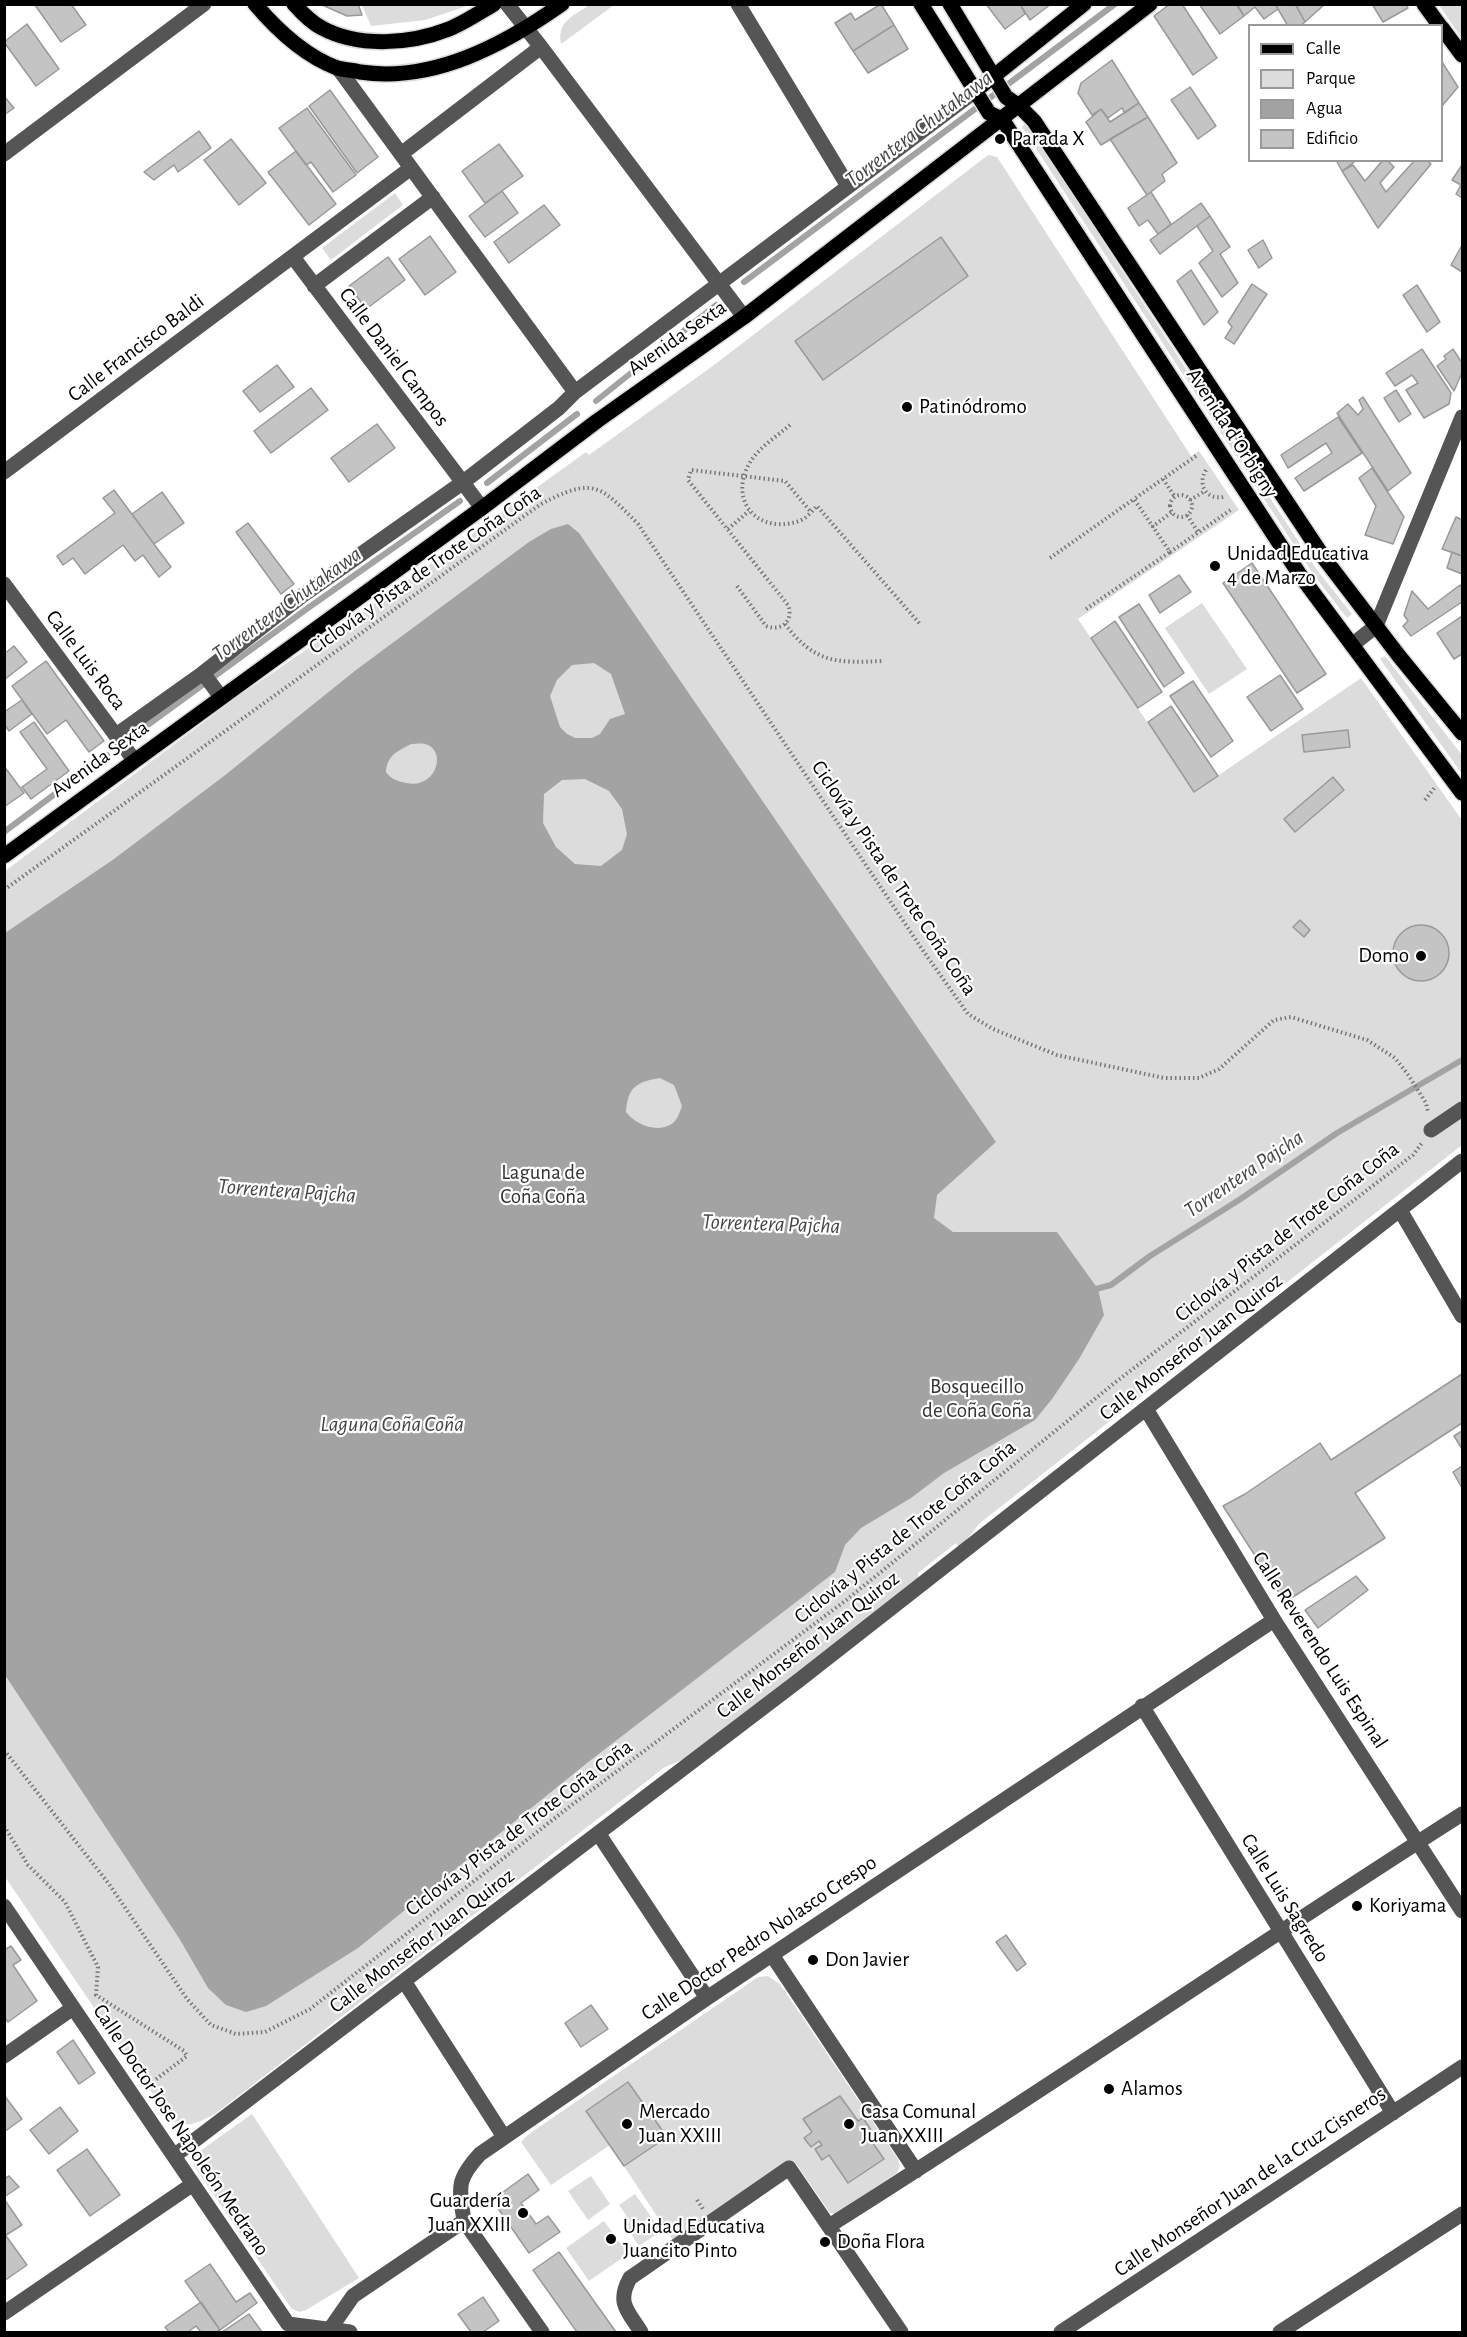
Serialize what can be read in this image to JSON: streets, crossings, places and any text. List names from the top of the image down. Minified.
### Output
{"streets":{"main road":["Avenida Sexta","Avenida d'Orbigny"],"street":["Calle Francisco Baldi","Calle Daniel Campos","Calle Luis Roca","Calle Monseñor Juan Quiroz","Calle Reverendo Luis Espinal","Calle Luis Sagredo","Calle Doctor Pedro Nolasco Crespo","Calle Doctor Jose Napoleón Medrano","Calle Monseñor Juan de la Cruz Cisneros"],"path":["Ciclovía y Pista de Trote Coña Coña"]},"crossings":[["Avenida Sexta","Calle Daniel Campos"],["Avenida Sexta","Avenida d'Orbigny"],["Avenida Sexta","Calle Luis Roca"],["Calle Francisco Baldi","Calle Daniel Campos"],["Calle Monseñor Juan Quiroz","Calle Reverendo Luis Espinal"],["Calle Monseñor Juan Quiroz","Calle Doctor Jose Napoleón Medrano"],["Calle Reverendo Luis Espinal","Calle Doctor Pedro Nolasco Crespo"],["Calle Luis Sagredo","Calle Doctor Pedro Nolasco Crespo"],["Calle Luis Sagredo","Calle Monseñor Juan de la Cruz Cisneros"]],"water":["Torrentera Chutakawa","Torrentera Pajcha","Laguna Coña Coña"],"parks":["Laguna de Coña Coña","Bosquecillo de Coña Coña"],"places":["Parada X","Patinódromo","Unidad Educativa 4 de Marzo","Domo","Koriyama","Don Javier","Alamos","Mercado Juan XXIII","Casa Comunal Juan XXIII","Guardería Juan XXIII","Unidad Educativa Juancito Pinto","Doña Flora"],"legend":["Calle","Parque","Agua","Edificio"]}
